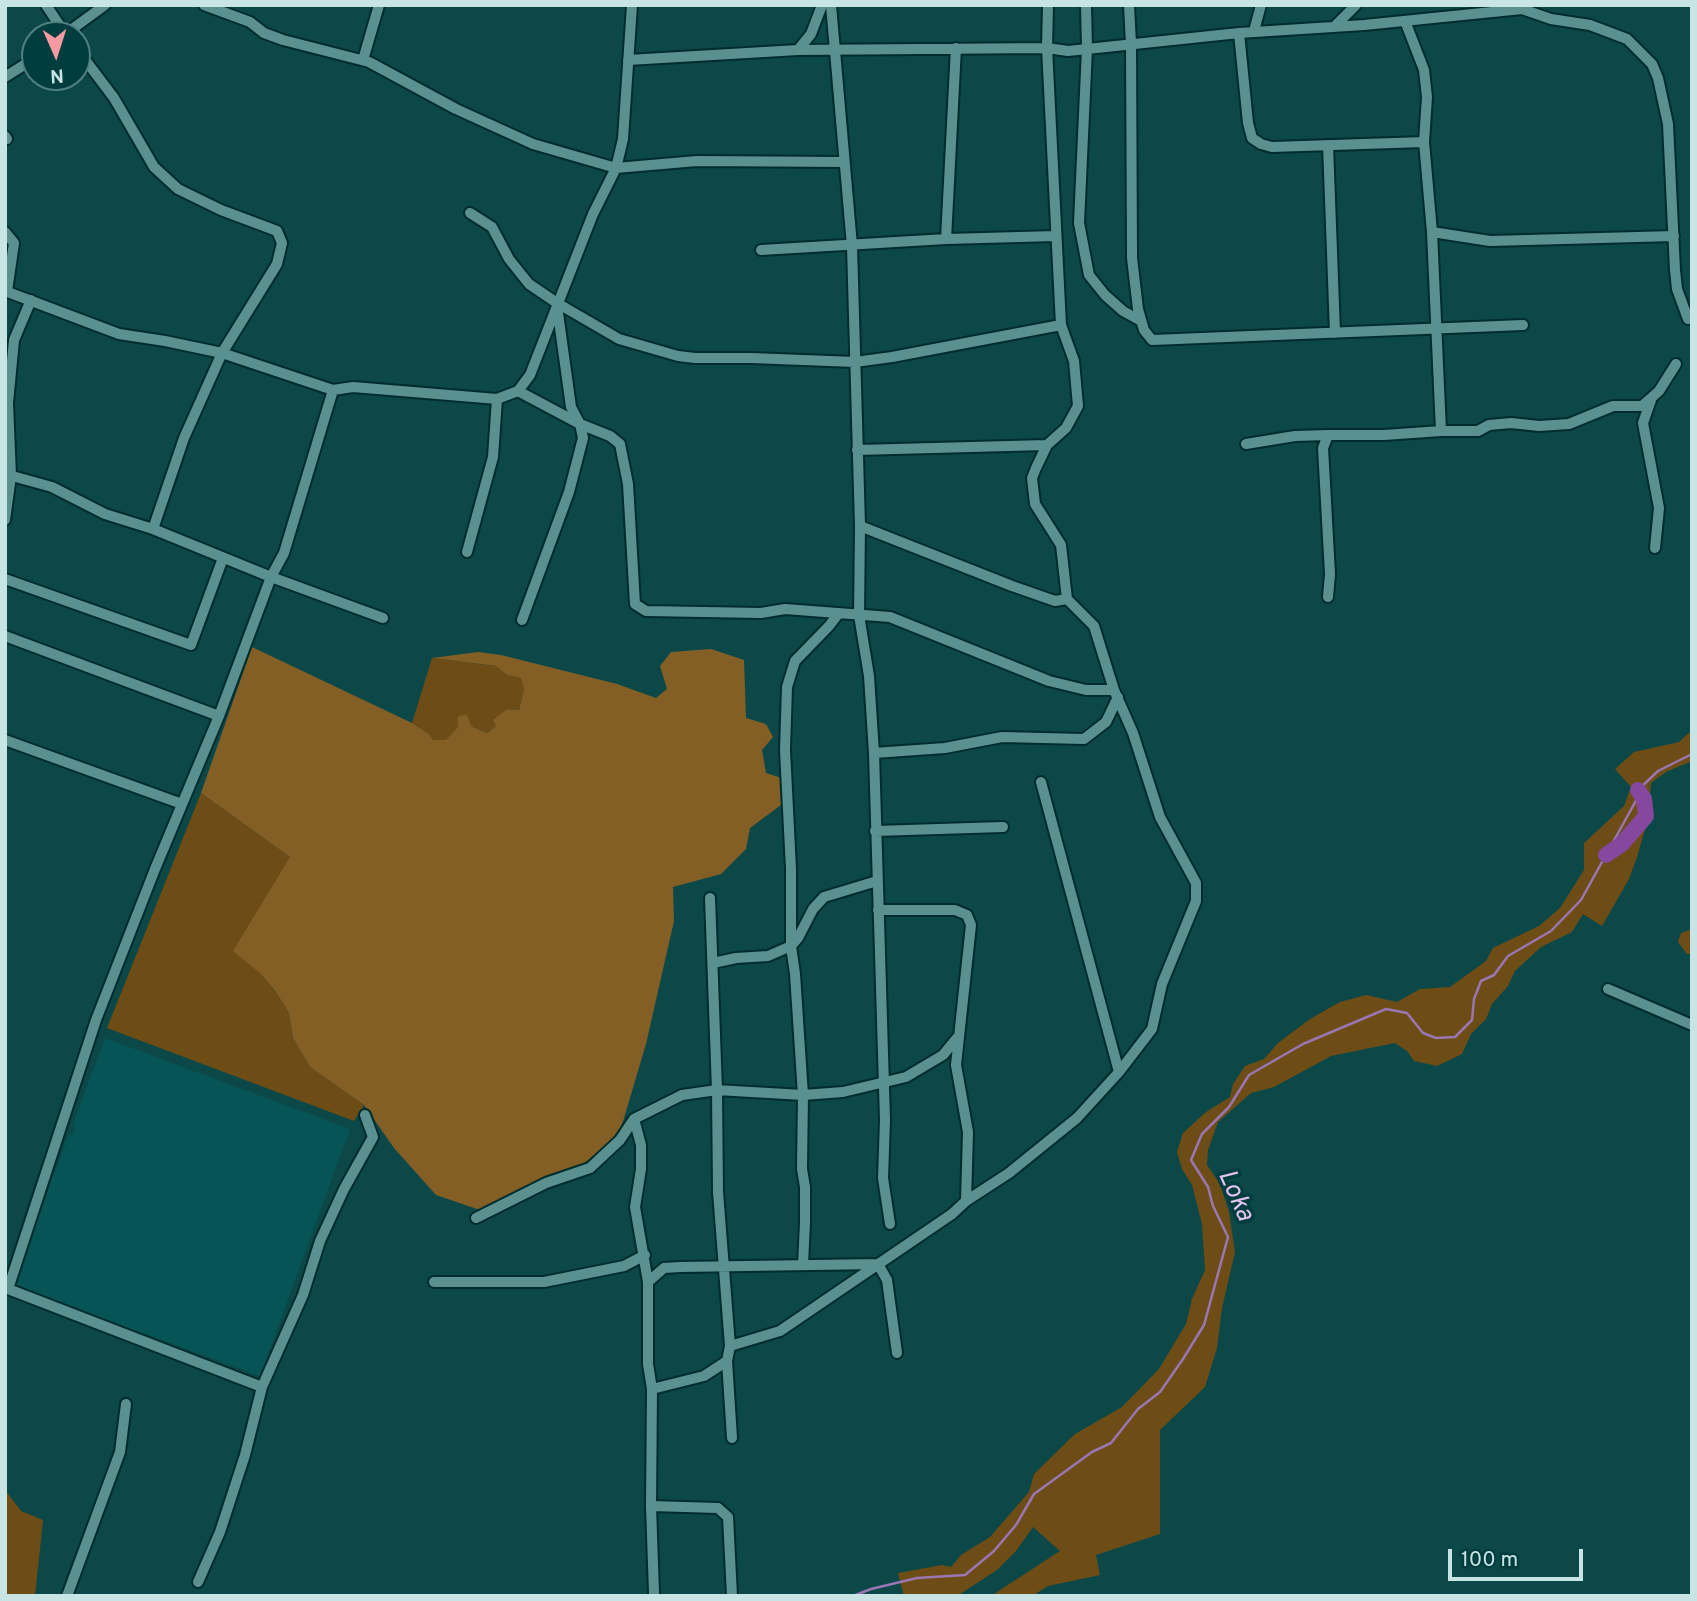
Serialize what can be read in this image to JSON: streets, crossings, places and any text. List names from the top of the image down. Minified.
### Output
{"water":["Loka"],"scale_bar":"100 m","north":"bottom"}
